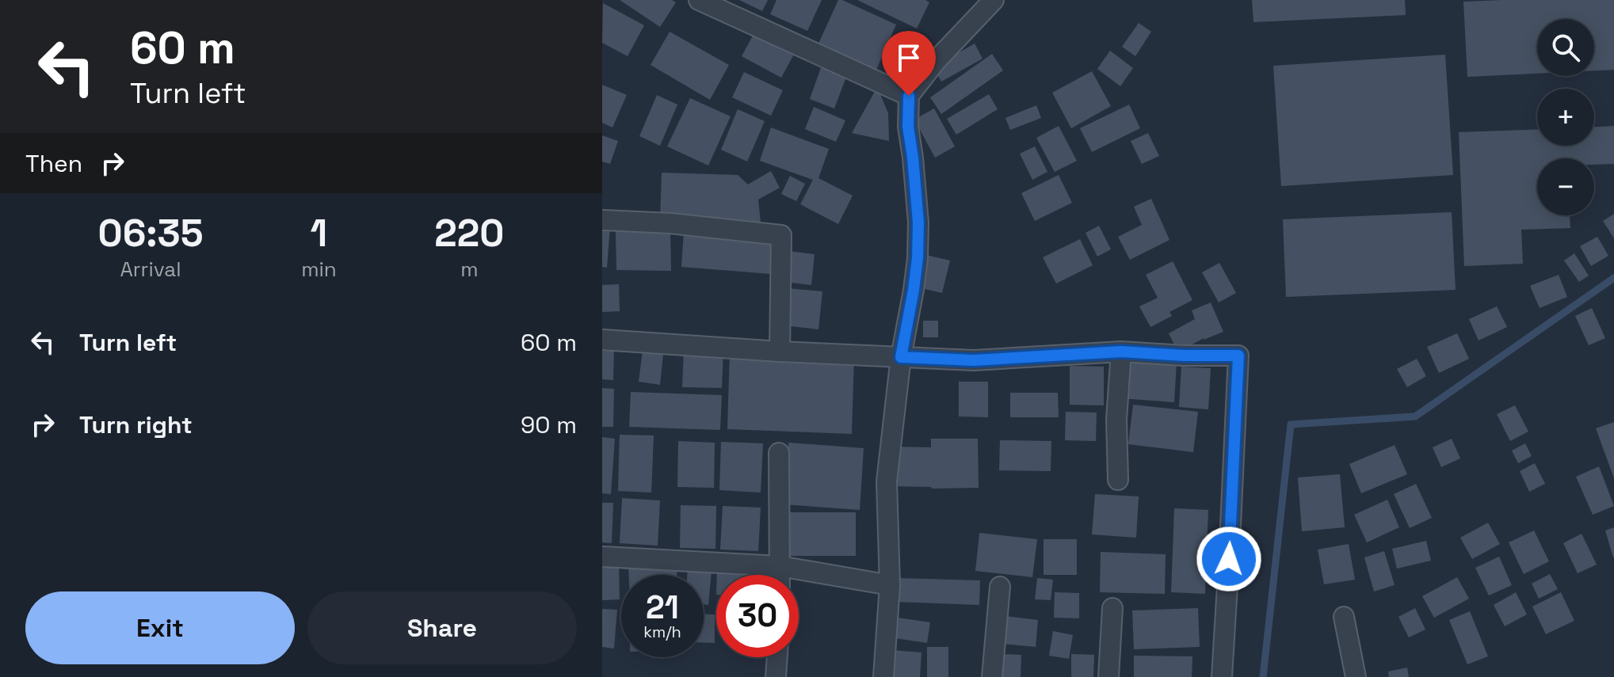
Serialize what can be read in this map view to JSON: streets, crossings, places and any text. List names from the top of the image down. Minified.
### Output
{"page":{"turn":["60 m","Turn left"],"map_buttons":["+","−"],"then":"Then","eta":["06:35","Arrival","1","min","220","m"],"list":[{"name":"Turn left","value":"60 m"},{"name":"Turn right","value":"90 m"}],"speed":"21 km/h","limit":"30","buttons":["Exit","Share"]}}
